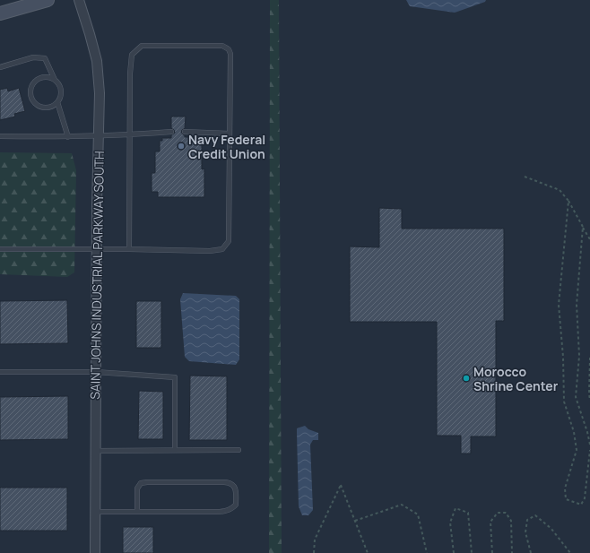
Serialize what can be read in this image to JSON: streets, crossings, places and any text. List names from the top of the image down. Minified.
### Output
{"streets":{"street":["SAINT JOHNS INDUSTRIAL PARKWAY SOUTH"]},"places":["Navy Federal Credit Union","Morocco Shrine Center"]}
